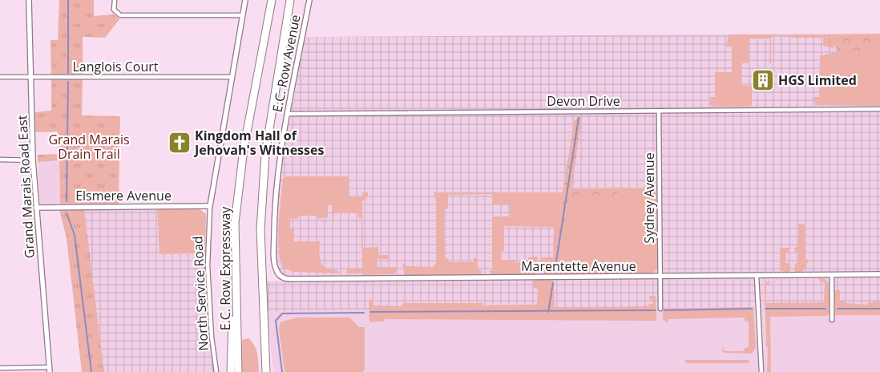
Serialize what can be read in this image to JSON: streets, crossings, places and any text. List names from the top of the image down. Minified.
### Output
{"streets":{"highway":["E.C. Row Expressway"],"street":["E.C. Row Avenue","Langlois Court","Devon Drive","Grand Marais Road East","Elsmere Avenue","Sydney Avenue","Marentette Avenue","North Service Road"]},"crossings":[["E.C. Row Avenue","Devon Drive"],["E.C. Row Avenue","Marentette Avenue"],["Langlois Court","Grand Marais Road East"],["Langlois Court","North Service Road"],["Devon Drive","Sydney Avenue"],["Grand Marais Road East","Elsmere Avenue"],["Elsmere Avenue","North Service Road"],["Sydney Avenue","Marentette Avenue"]],"parks":["Grand Marais Drain Trail"],"places":{"building":["HGS Limited"],"church":["Kingdom Hall of Jehovah's Witnesses"]}}
